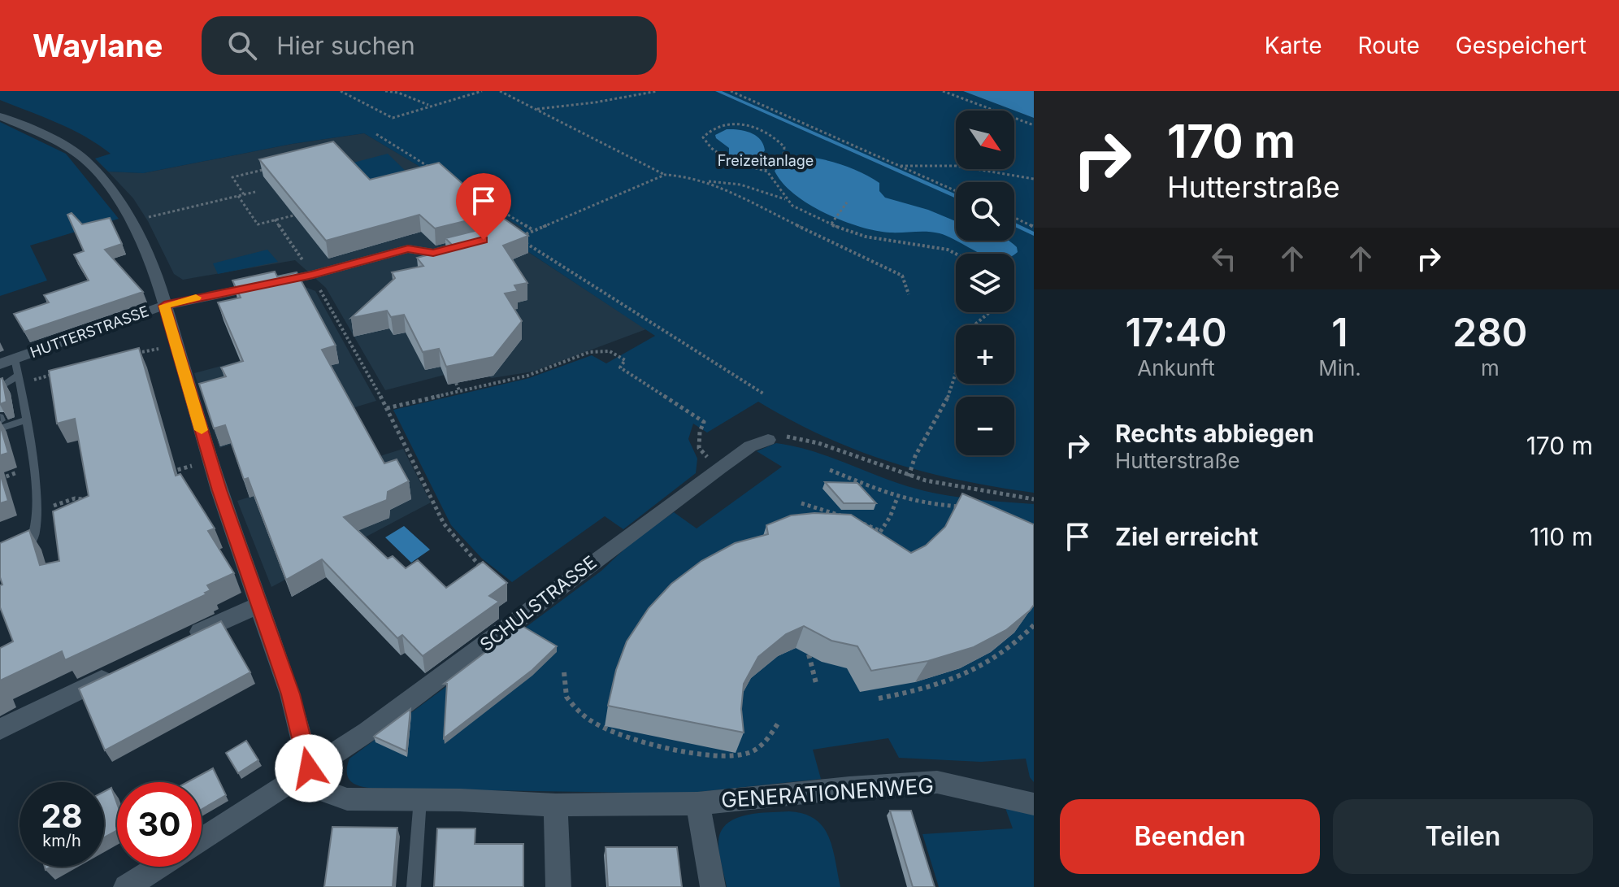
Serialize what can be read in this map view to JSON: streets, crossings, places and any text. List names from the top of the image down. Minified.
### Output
{"streets":{"street":["HUTTERSTRASSE","SCHULSTRASSE","GENERATIONENWEG"]},"crossings":[["SCHULSTRASSE","GENERATIONENWEG"]],"parks":["Freizeitanlage"],"north":"bottom right","page":{"header":"Waylane","search":"Hier suchen","nav":["Karte","Route","Gespeichert"],"turn":["170 m","Hutterstraße"],"map_buttons":["+","−"],"eta":["17:40","Ankunft","1","Min.","280","m"],"list":[{"name":"Rechts abbiegen","note":"Hutterstraße","value":"170 m"},{"name":"Ziel erreicht","value":"110 m"}],"speed":"28 km/h","limit":"30","buttons":["Beenden","Teilen"]}}
